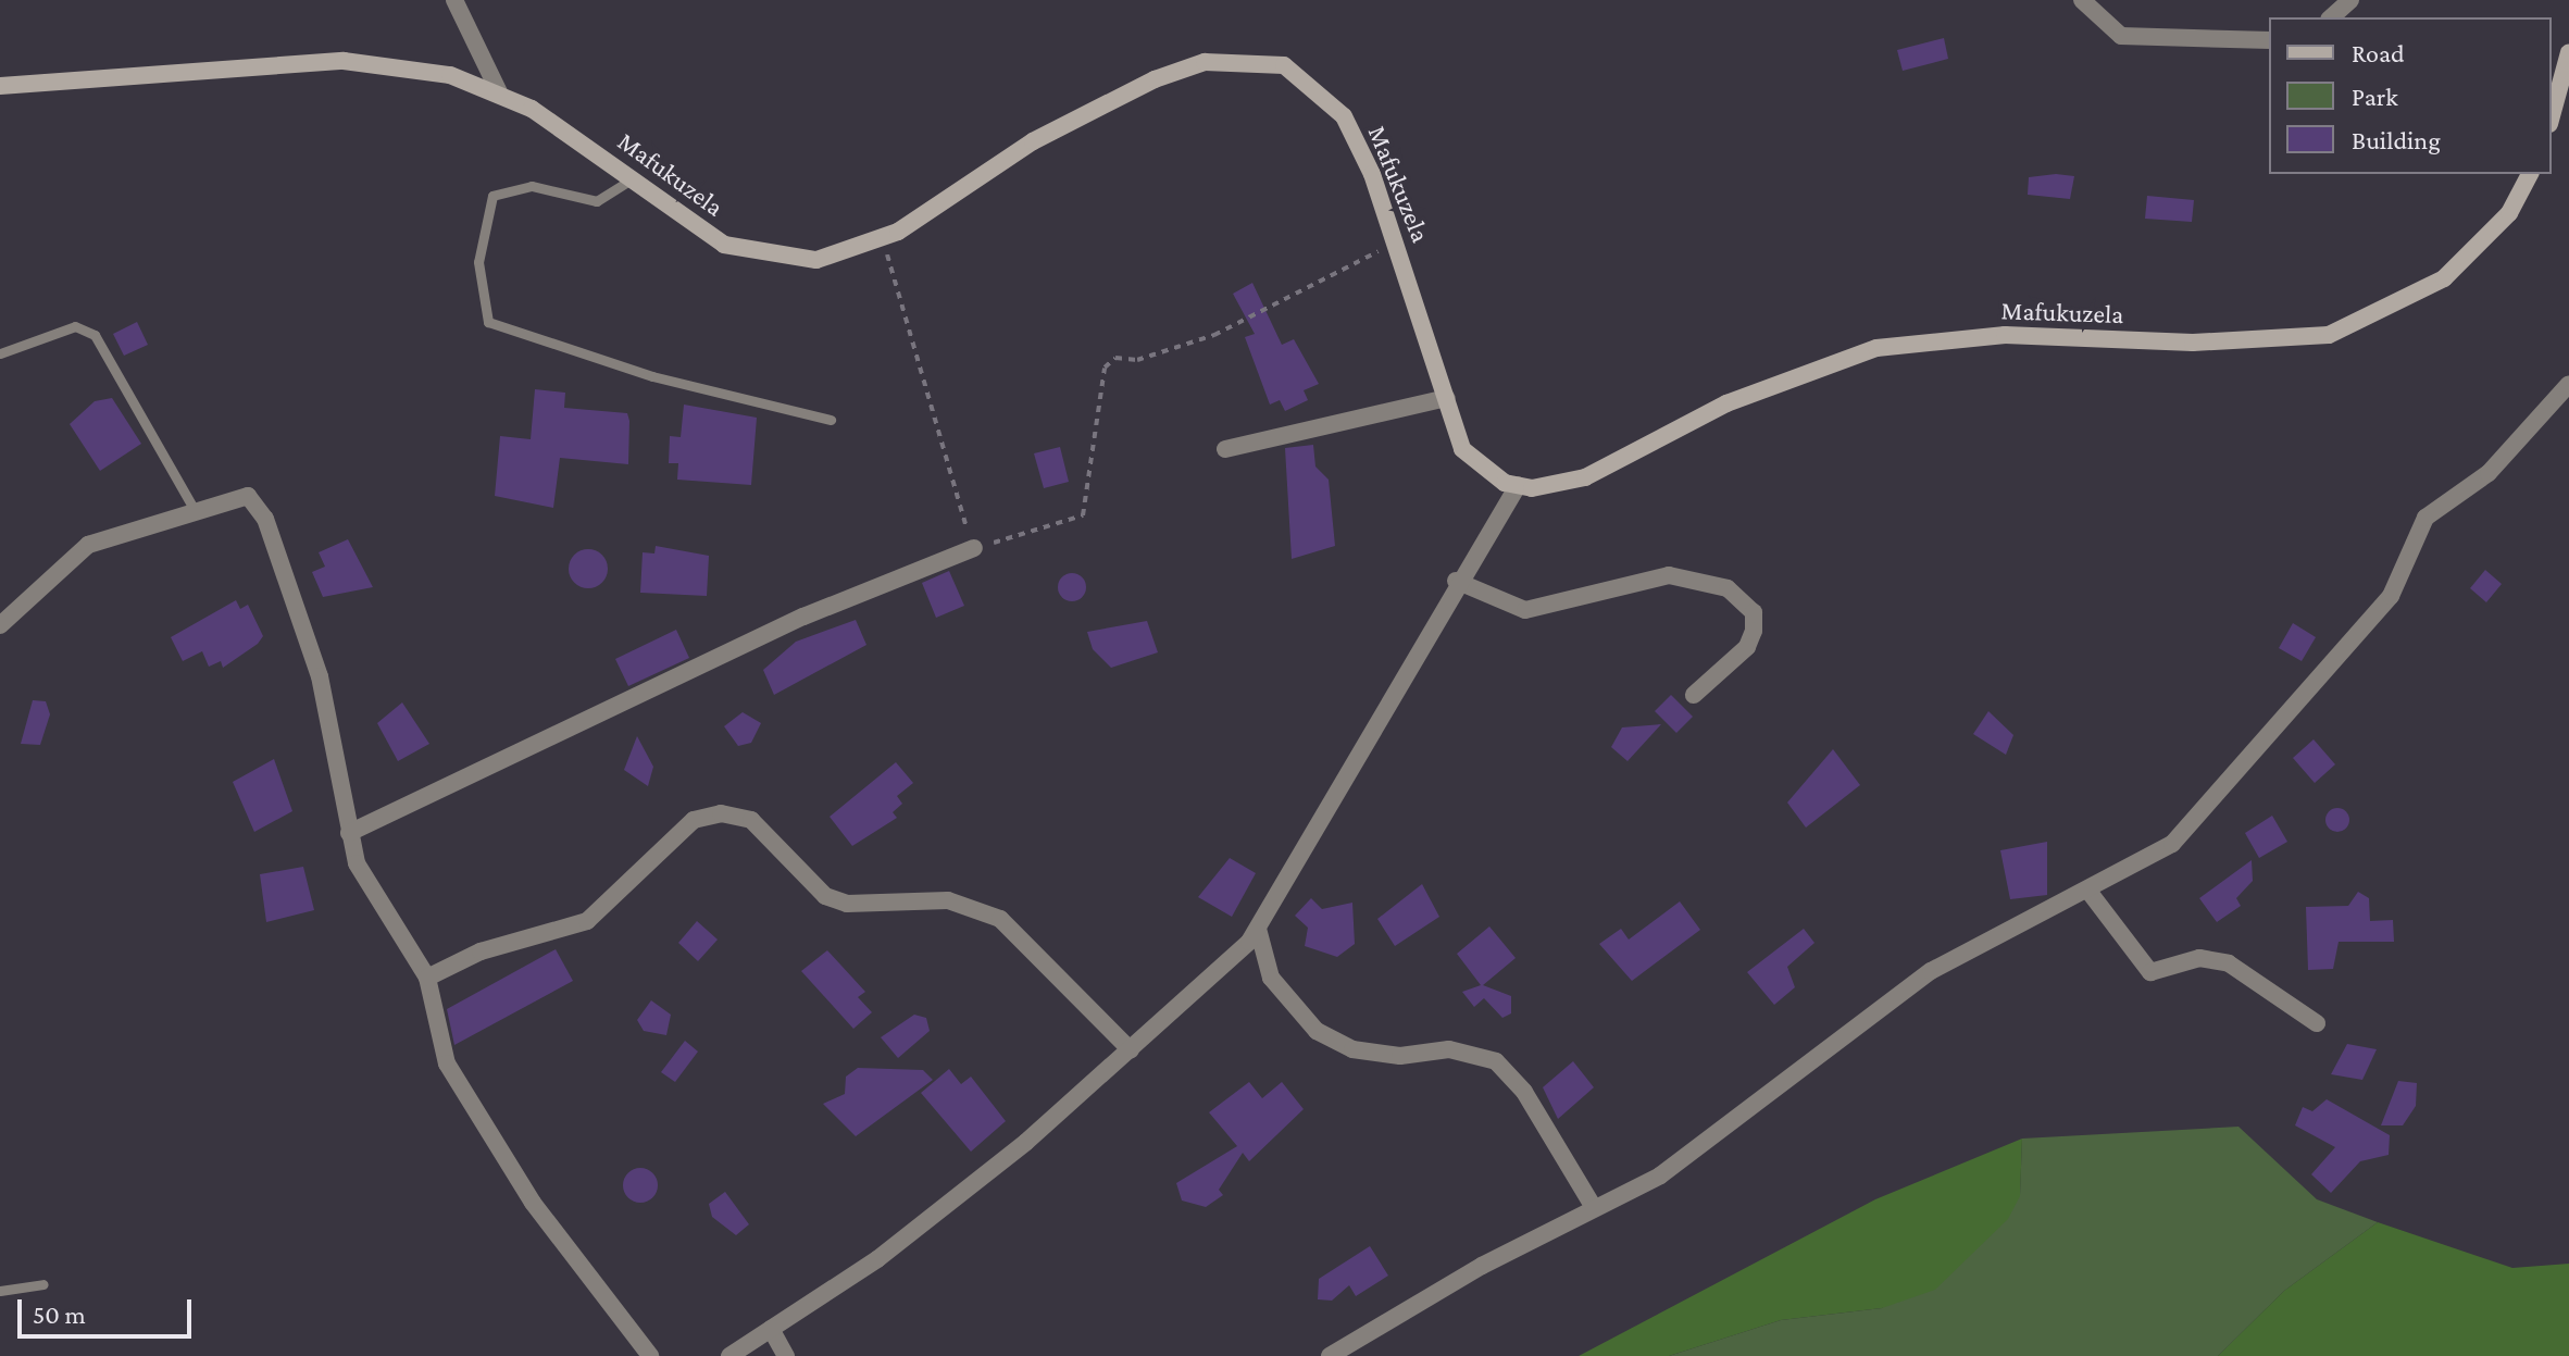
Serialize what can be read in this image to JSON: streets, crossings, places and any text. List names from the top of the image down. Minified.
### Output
{"streets":{"main road":["Mafukuzela"]},"legend":["Road","Park","Building"],"scale_bar":"50 m"}
